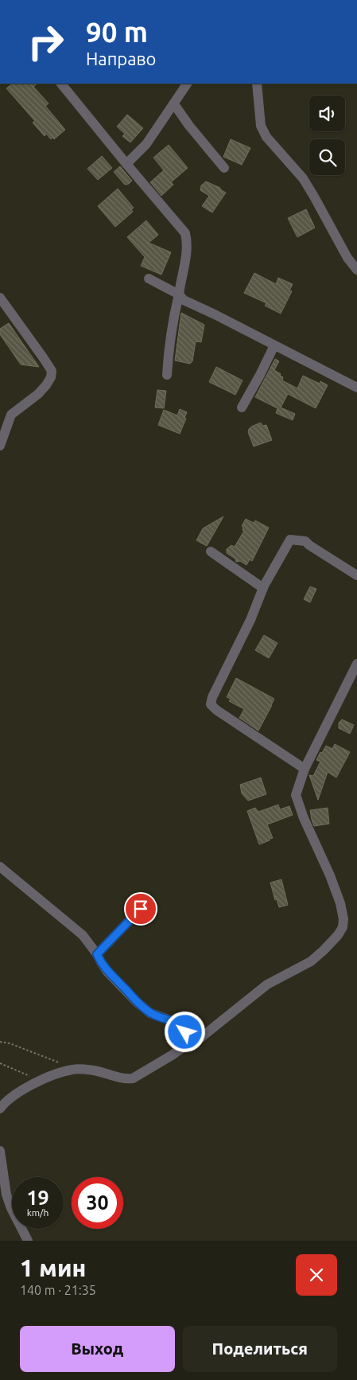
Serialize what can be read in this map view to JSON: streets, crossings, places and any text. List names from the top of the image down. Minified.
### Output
{"page":{"turn":["90 m","Направо"],"speed":"19 km/h","limit":"30","heading":["1 мин","140 m · 21:35"],"buttons":["Выход","Поделиться"]}}
